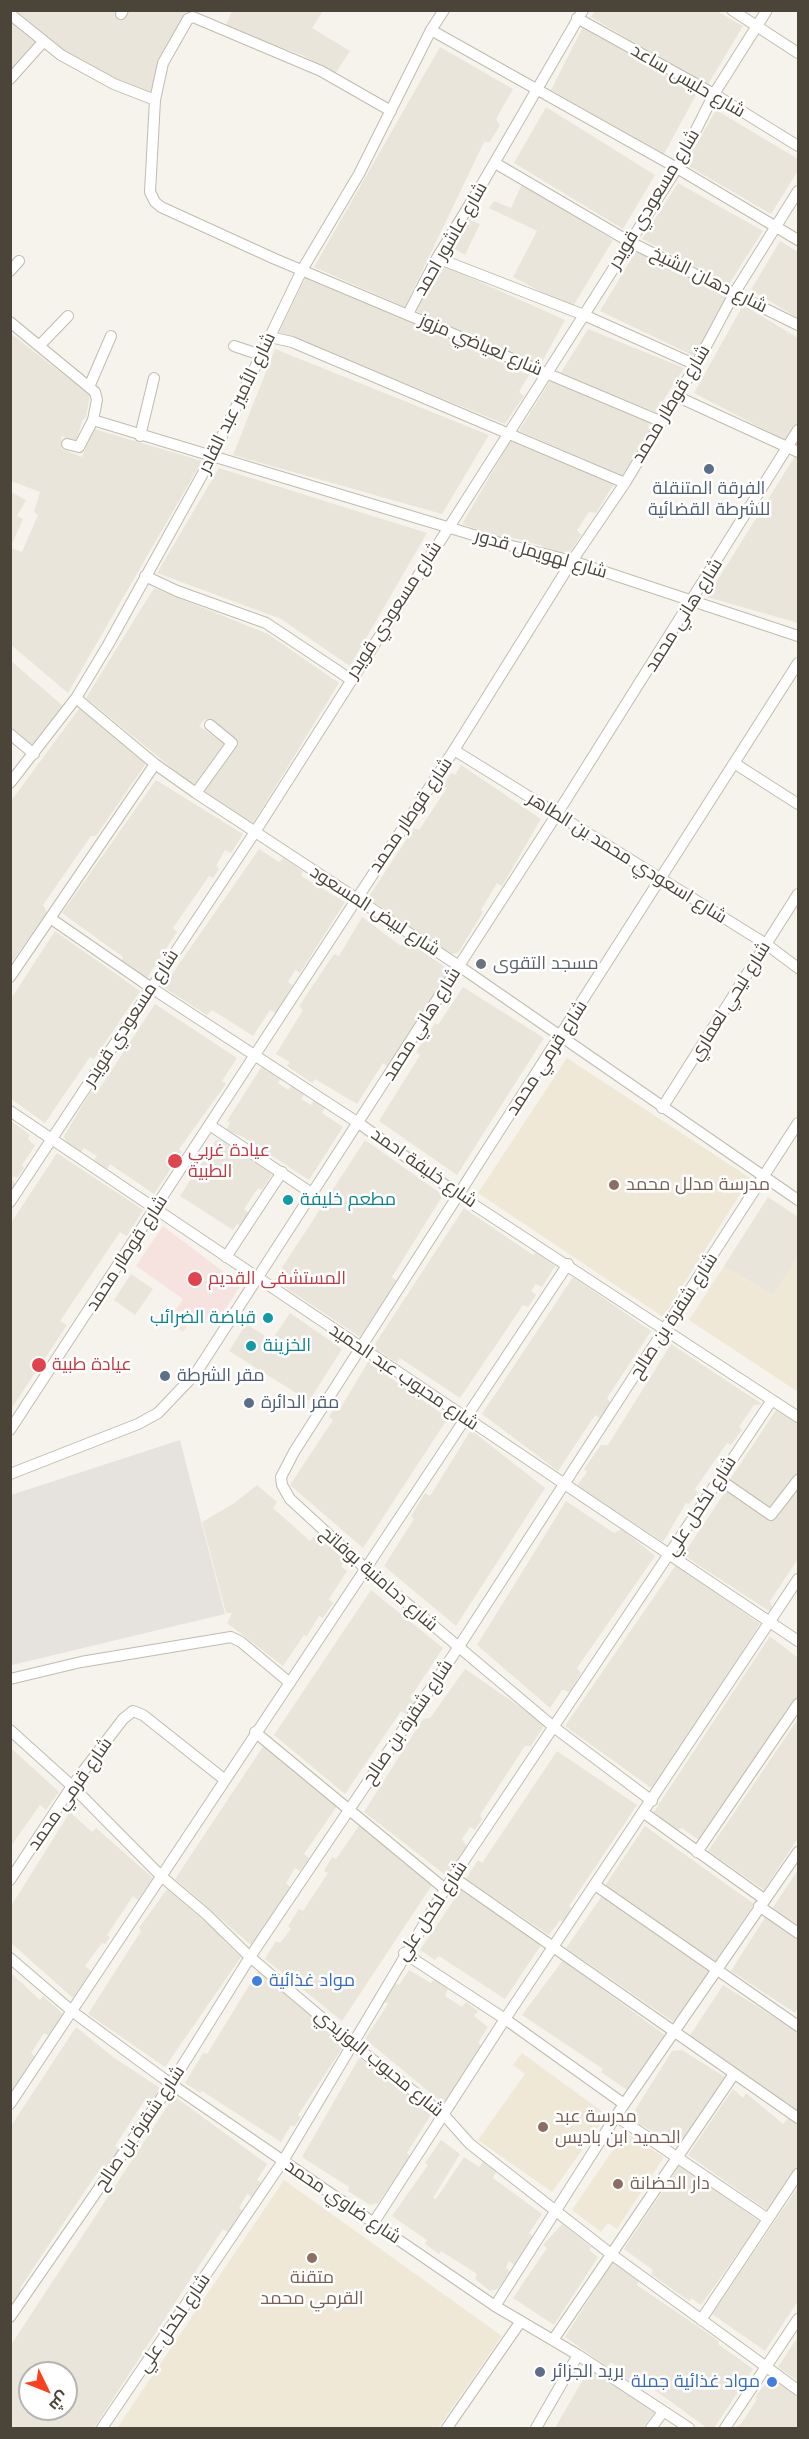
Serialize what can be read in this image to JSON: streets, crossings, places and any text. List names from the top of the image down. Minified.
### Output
{"streets":{"street":["شارع حليس ساعد","شارع مسعودي قويدر","شارع عاشور احمد","شارع دهان الشيخ","شارع لعياضي مزوز","شارع الأمير عبد القادر","شارع قوطار محمد","شارع لهويمل قدور","شارع هاني محمد","شارع اسعودي محمد بن الطاهر","شارع لبيض المسعود","شارع ليحي لعماري","شارع قرمي محمد","شارع خليفة احمد","شارع شقرة بن صالح","شارع محبوب عبد الحميد","شارع لكحل علي","شارع دحامنية بوفاتح","شارع محبوب البوزيدي","شارع ضاوي محمد"]},"crossings":[["شارع حليس ساعد","شارع مسعودي قويدر"],["شارع حليس ساعد","شارع عاشور احمد"],["شارع مسعودي قويدر","شارع دهان الشيخ"],["شارع مسعودي قويدر","شارع لعياضي مزوز"],["شارع مسعودي قويدر","شارع لهويمل قدور"],["شارع مسعودي قويدر","شارع لبيض المسعود"],["شارع مسعودي قويدر","شارع خليفة احمد"],["شارع مسعودي قويدر","شارع محبوب عبد الحميد"],["شارع عاشور احمد","شارع دهان الشيخ"],["شارع عاشور احمد","شارع لعياضي مزوز"],["شارع دهان الشيخ","شارع قوطار محمد"],["شارع لعياضي مزوز","شارع الأمير عبد القادر"],["شارع لعياضي مزوز","شارع قوطار محمد"],["شارع الأمير عبد القادر","شارع لهويمل قدور"],["شارع الأمير عبد القادر","شارع لبيض المسعود"],["شارع قوطار محمد","شارع لهويمل قدور"],["شارع قوطار محمد","شارع اسعودي محمد بن الطاهر"],["شارع قوطار محمد","شارع لبيض المسعود"],["شارع قوطار محمد","شارع خليفة احمد"],["شارع قوطار محمد","شارع محبوب عبد الحميد"],["شارع لهويمل قدور","شارع هاني محمد"],["شارع هاني محمد","شارع اسعودي محمد بن الطاهر"],["شارع هاني محمد","شارع لبيض المسعود"],["شارع هاني محمد","شارع خليفة احمد"],["شارع هاني محمد","شارع محبوب عبد الحميد"],["شارع اسعودي محمد بن الطاهر","شارع ليحي لعماري"],["شارع اسعودي محمد بن الطاهر","شارع قرمي محمد"],["شارع لبيض المسعود","شارع ليحي لعماري"],["شارع لبيض المسعود","شارع قرمي محمد"],["شارع لبيض المسعود","شارع شقرة بن صالح"],["شارع قرمي محمد","شارع خليفة احمد"],["شارع قرمي محمد","شارع محبوب عبد الحميد"],["شارع قرمي محمد","شارع دحامنية بوفاتح"],["شارع قرمي محمد","شارع محبوب البوزيدي"],["شارع خليفة احمد","شارع شقرة بن صالح"],["شارع خليفة احمد","شارع لكحل علي"],["شارع شقرة بن صالح","شارع محبوب عبد الحميد"],["شارع شقرة بن صالح","شارع دحامنية بوفاتح"],["شارع شقرة بن صالح","شارع محبوب البوزيدي"],["شارع شقرة بن صالح","شارع ضاوي محمد"],["شارع محبوب عبد الحميد","شارع لكحل علي"],["شارع لكحل علي","شارع دحامنية بوفاتح"],["شارع لكحل علي","شارع محبوب البوزيدي"],["شارع لكحل علي","شارع ضاوي محمد"]],"places":["الفرقة المتنقلة للشرطة القضائية","مسجد التقوى","عيادة غربي الطبية","مدرسة مدلل محمد","مطعم خليفة","المستشفى القديم","قباضة الضرائب","الخزينة","عيادة طبية","مقر الشرطة","مقر الدائرة","مواد غذائية","مدرسة عبد الحميد ابن باديس","دار الحضانة","متقنة القرمي محمد","بريد الجزائر","مواد غذائية جملة"],"north":"bottom right"}
